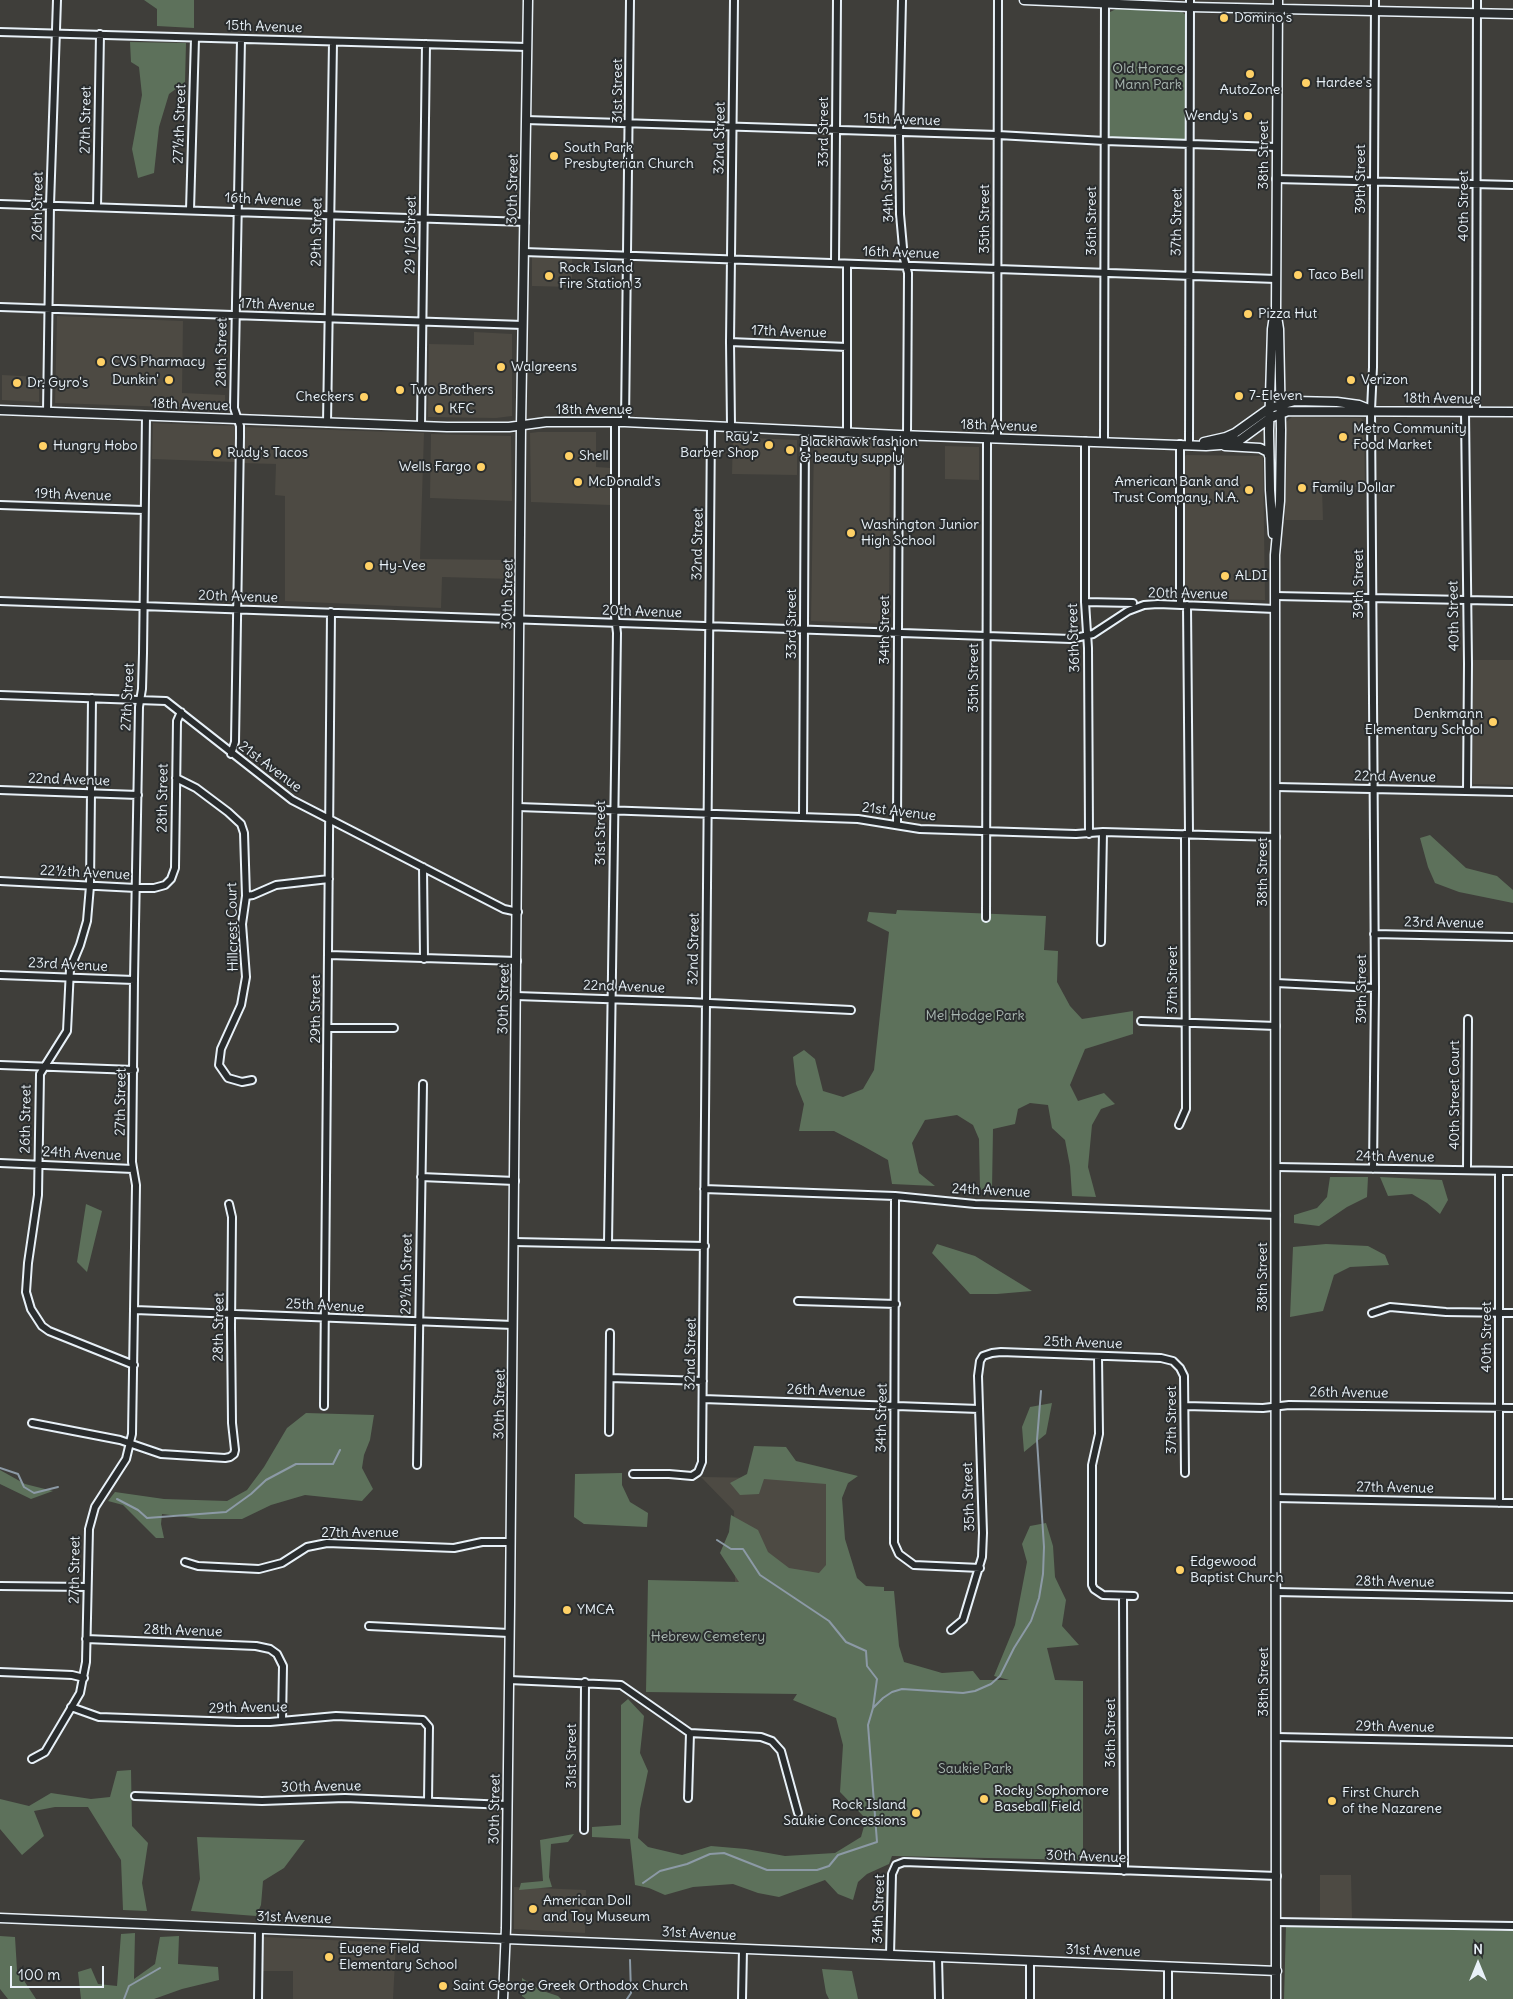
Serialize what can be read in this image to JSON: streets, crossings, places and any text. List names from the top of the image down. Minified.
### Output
{"streets":{"street":["15th Avenue","31st Street","27th Street","27½th Street","33rd Street","32nd Street","38th Street","39th Street","34th Street","30th Street","16th Avenue","26th Street","40th Street","35th Street","36th Street","37th Street","29th Street","29 1/2 Street","17th Avenue","28th Street","18th Avenue","19th Avenue","20th Avenue","21st Avenue","22nd Avenue","22½th Avenue","23rd Avenue","Hillcrest Court","40th Street Court","24th Avenue","29½th Street","25th Avenue","26th Avenue","27th Avenue","28th Avenue","29th Avenue","30th Avenue","31st Avenue"]},"crossings":[["15th Avenue","31st Street"],["15th Avenue","27th Street"],["15th Avenue","27½th Street"],["15th Avenue","33rd Street"],["15th Avenue","32nd Street"],["15th Avenue","38th Street"],["15th Avenue","34th Street"],["15th Avenue","30th Street"],["15th Avenue","26th Street"],["15th Avenue","35th Street"],["15th Avenue","36th Street"],["15th Avenue","37th Street"],["15th Avenue","29th Street"],["15th Avenue","29 1/2 Street"],["15th Avenue","28th Street"],["31st Street","16th Avenue"],["31st Street","18th Avenue"],["31st Street","20th Avenue"],["31st Street","21st Avenue"],["31st Street","22nd Avenue"],["27th Street","16th Avenue"],["27th Street","26th Street"],["27th Street","28th Street"],["27th Street","18th Avenue"],["27th Street","19th Avenue"],["27th Street","20th Avenue"],["27th Street","21st Avenue"],["27th Street","22nd Avenue"],["27th Street","22½th Avenue"],["27th Street","23rd Avenue"],["27th Street","24th Avenue"],["27th Street","25th Avenue"],["27th Street","28th Avenue"],["27th Street","29th Avenue"],["27½th Street","16th Avenue"],["33rd Street","16th Avenue"],["33rd Street","18th Avenue"],["33rd Street","20th Avenue"],["33rd Street","21st Avenue"],["32nd Street","16th Avenue"],["32nd Street","17th Avenue"],["32nd Street","18th Avenue"],["32nd Street","20th Avenue"],["32nd Street","21st Avenue"],["32nd Street","22nd Avenue"],["32nd Street","24th Avenue"],["32nd Street","26th Avenue"],["38th Street","16th Avenue"],["38th Street","18th Avenue"],["38th Street","20th Avenue"],["38th Street","21st Avenue"],["38th Street","22nd Avenue"],["38th Street","24th Avenue"],["38th Street","26th Avenue"],["38th Street","27th Avenue"],["38th Street","28th Avenue"],["38th Street","29th Avenue"],["38th Street","30th Avenue"],["38th Street","31st Avenue"],["39th Street","18th Avenue"],["39th Street","22nd Avenue"],["39th Street","23rd Avenue"],["39th Street","24th Avenue"],["34th Street","16th Avenue"],["34th Street","35th Street"],["34th Street","18th Avenue"],["34th Street","20th Avenue"],["34th Street","21st Avenue"],["34th Street","24th Avenue"],["34th Street","26th Avenue"],["34th Street","30th Avenue"],["34th Street","31st Avenue"],["30th Street","16th Avenue"],["30th Street","17th Avenue"],["30th Street","18th Avenue"],["30th Street","20th Avenue"],["30th Street","21st Avenue"],["30th Street","22nd Avenue"],["30th Street","25th Avenue"],["30th Street","27th Avenue"],["30th Street","30th Avenue"],["30th Street","31st Avenue"],["16th Avenue","26th Street"],["16th Avenue","35th Street"],["16th Avenue","36th Street"],["16th Avenue","37th Street"],["16th Avenue","29th Street"],["16th Avenue","29 1/2 Street"],["16th Avenue","28th Street"],["26th Street","17th Avenue"],["26th Street","18th Avenue"],["26th Street","21st Avenue"],["26th Street","22nd Avenue"],["26th Street","22½th Avenue"],["26th Street","23rd Avenue"],["26th Street","24th Avenue"],["40th Street","18th Avenue"],["40th Street","22nd Avenue"],["40th Street","24th Avenue"],["40th Street","26th Avenue"],["40th Street","27th Avenue"],["35th Street","18th Avenue"],["35th Street","20th Avenue"],["35th Street","21st Avenue"],["35th Street","25th Avenue"],["35th Street","26th Avenue"],["36th Street","18th Avenue"],["36th Street","20th Avenue"],["36th Street","21st Avenue"],["36th Street","30th Avenue"],["37th Street","18th Avenue"],["37th Street","20th Avenue"],["37th Street","21st Avenue"],["37th Street","25th Avenue"],["37th Street","26th Avenue"],["29th Street","17th Avenue"],["29th Street","18th Avenue"],["29th Street","20th Avenue"],["29th Street","21st Avenue"],["29th Street","25th Avenue"],["29 1/2 Street","17th Avenue"],["29 1/2 Street","18th Avenue"],["17th Avenue","28th Street"],["28th Street","18th Avenue"],["28th Street","20th Avenue"],["28th Street","21st Avenue"],["28th Street","22½th Avenue"],["28th Street","Hillcrest Court"],["28th Street","25th Avenue"],["40th Street Court","24th Avenue"],["29½th Street","25th Avenue"],["28th Avenue","29th Avenue"],["29th Avenue","30th Avenue"]],"parks":["Old Horace Mann Park","Mel Hodge Park","Hebrew Cemetery","Saukie Park"],"places":["Domino's","AutoZone","Hardee's","Wendy's","South Park Presbyterian Church","Taco Bell","Rock Island Fire Station 3","Pizza Hut","CVS Pharmacy","Walgreens","Dunkin'","Verizon","Dr. Gyro's","Two Brothers","7-Eleven","Checkers","KFC","Metro Community Food Market","Ray'z Barber Shop","Hungry Hobo","Blackhawk fashion & beauty supply","Rudy's Tacos","Shell","Wells Fargo","McDonald's","Family Dollar","American Bank and Trust Company, N.A.","Washington Junior High School","Hy-Vee","ALDI","Denkmann Elementary School","Edgewood Baptist Church","YMCA","Rocky Sophomore Baseball Field","First Church of the Nazarene","Rock Island Saukie Concessions","American Doll and Toy Museum","Eugene Field Elementary School","Saint George Greek Orthodox Church"],"scale_bar":"100 m","north":"top"}
